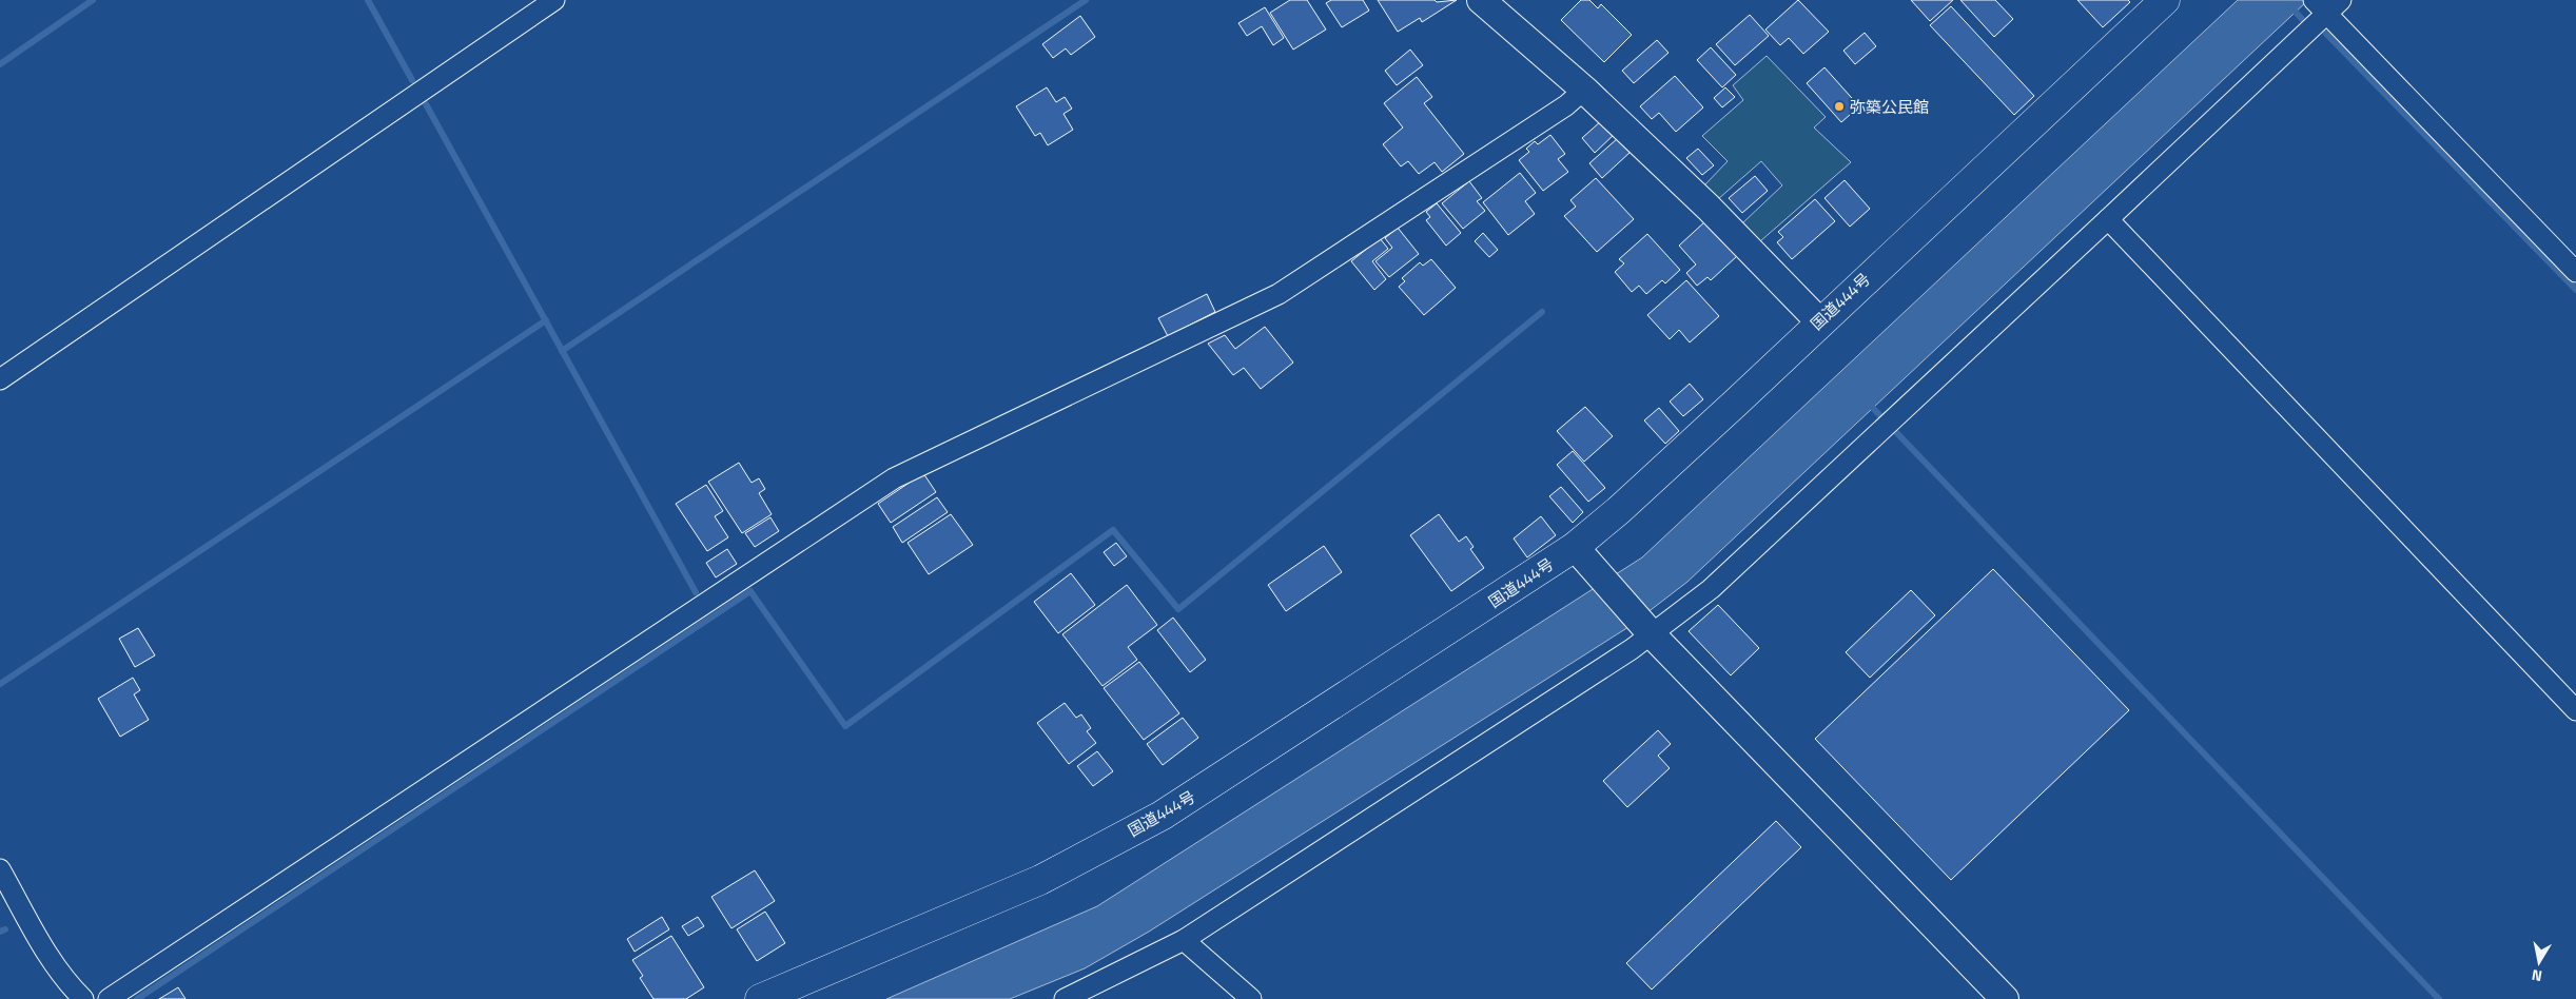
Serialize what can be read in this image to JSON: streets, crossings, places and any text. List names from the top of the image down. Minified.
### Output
{"streets":{"highway":["国道444号"]},"places":["弥築公民館"],"north":"bottom"}
